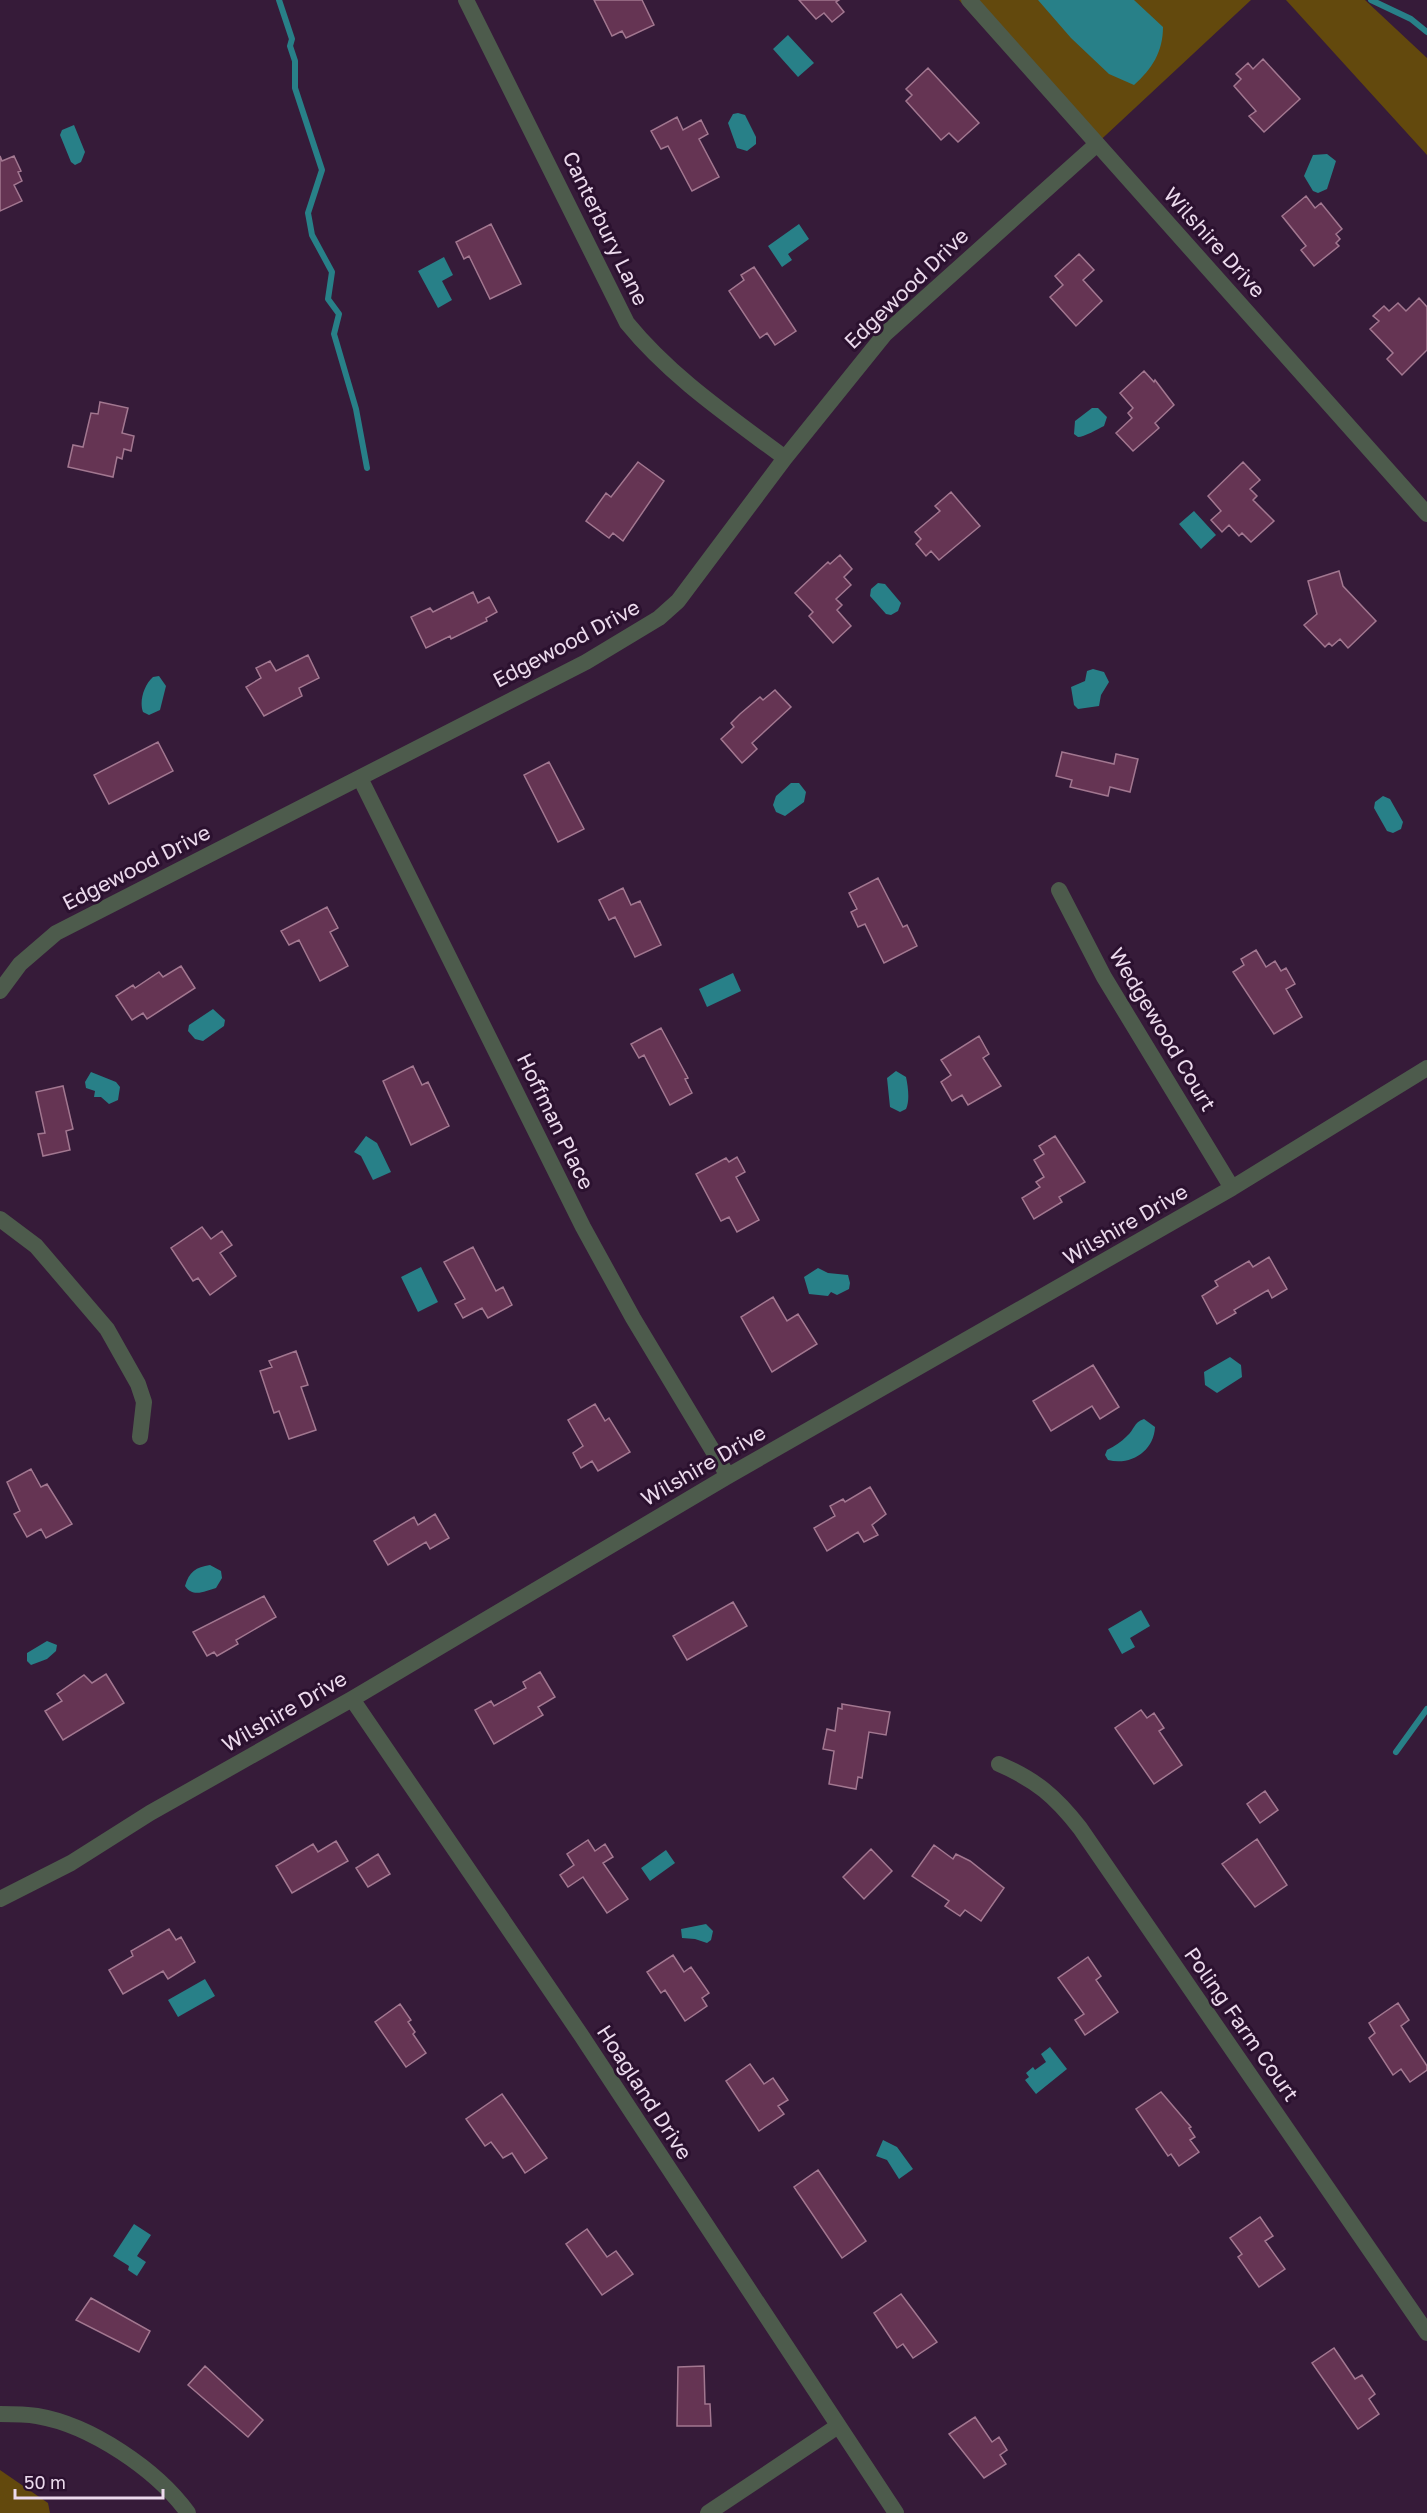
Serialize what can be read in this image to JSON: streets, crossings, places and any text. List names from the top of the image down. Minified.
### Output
{"streets":{"street":["Canterbury Lane","Wilshire Drive","Edgewood Drive","Wedgewood Court","Hoffman Place","Poling Farm Court","Hoagland Drive"]},"crossings":[["Canterbury Lane","Edgewood Drive"],["Wilshire Drive","Edgewood Drive"],["Wilshire Drive","Wedgewood Court"],["Wilshire Drive","Hoffman Place"],["Wilshire Drive","Hoagland Drive"],["Edgewood Drive","Hoffman Place"]],"scale_bar":"50 m"}
